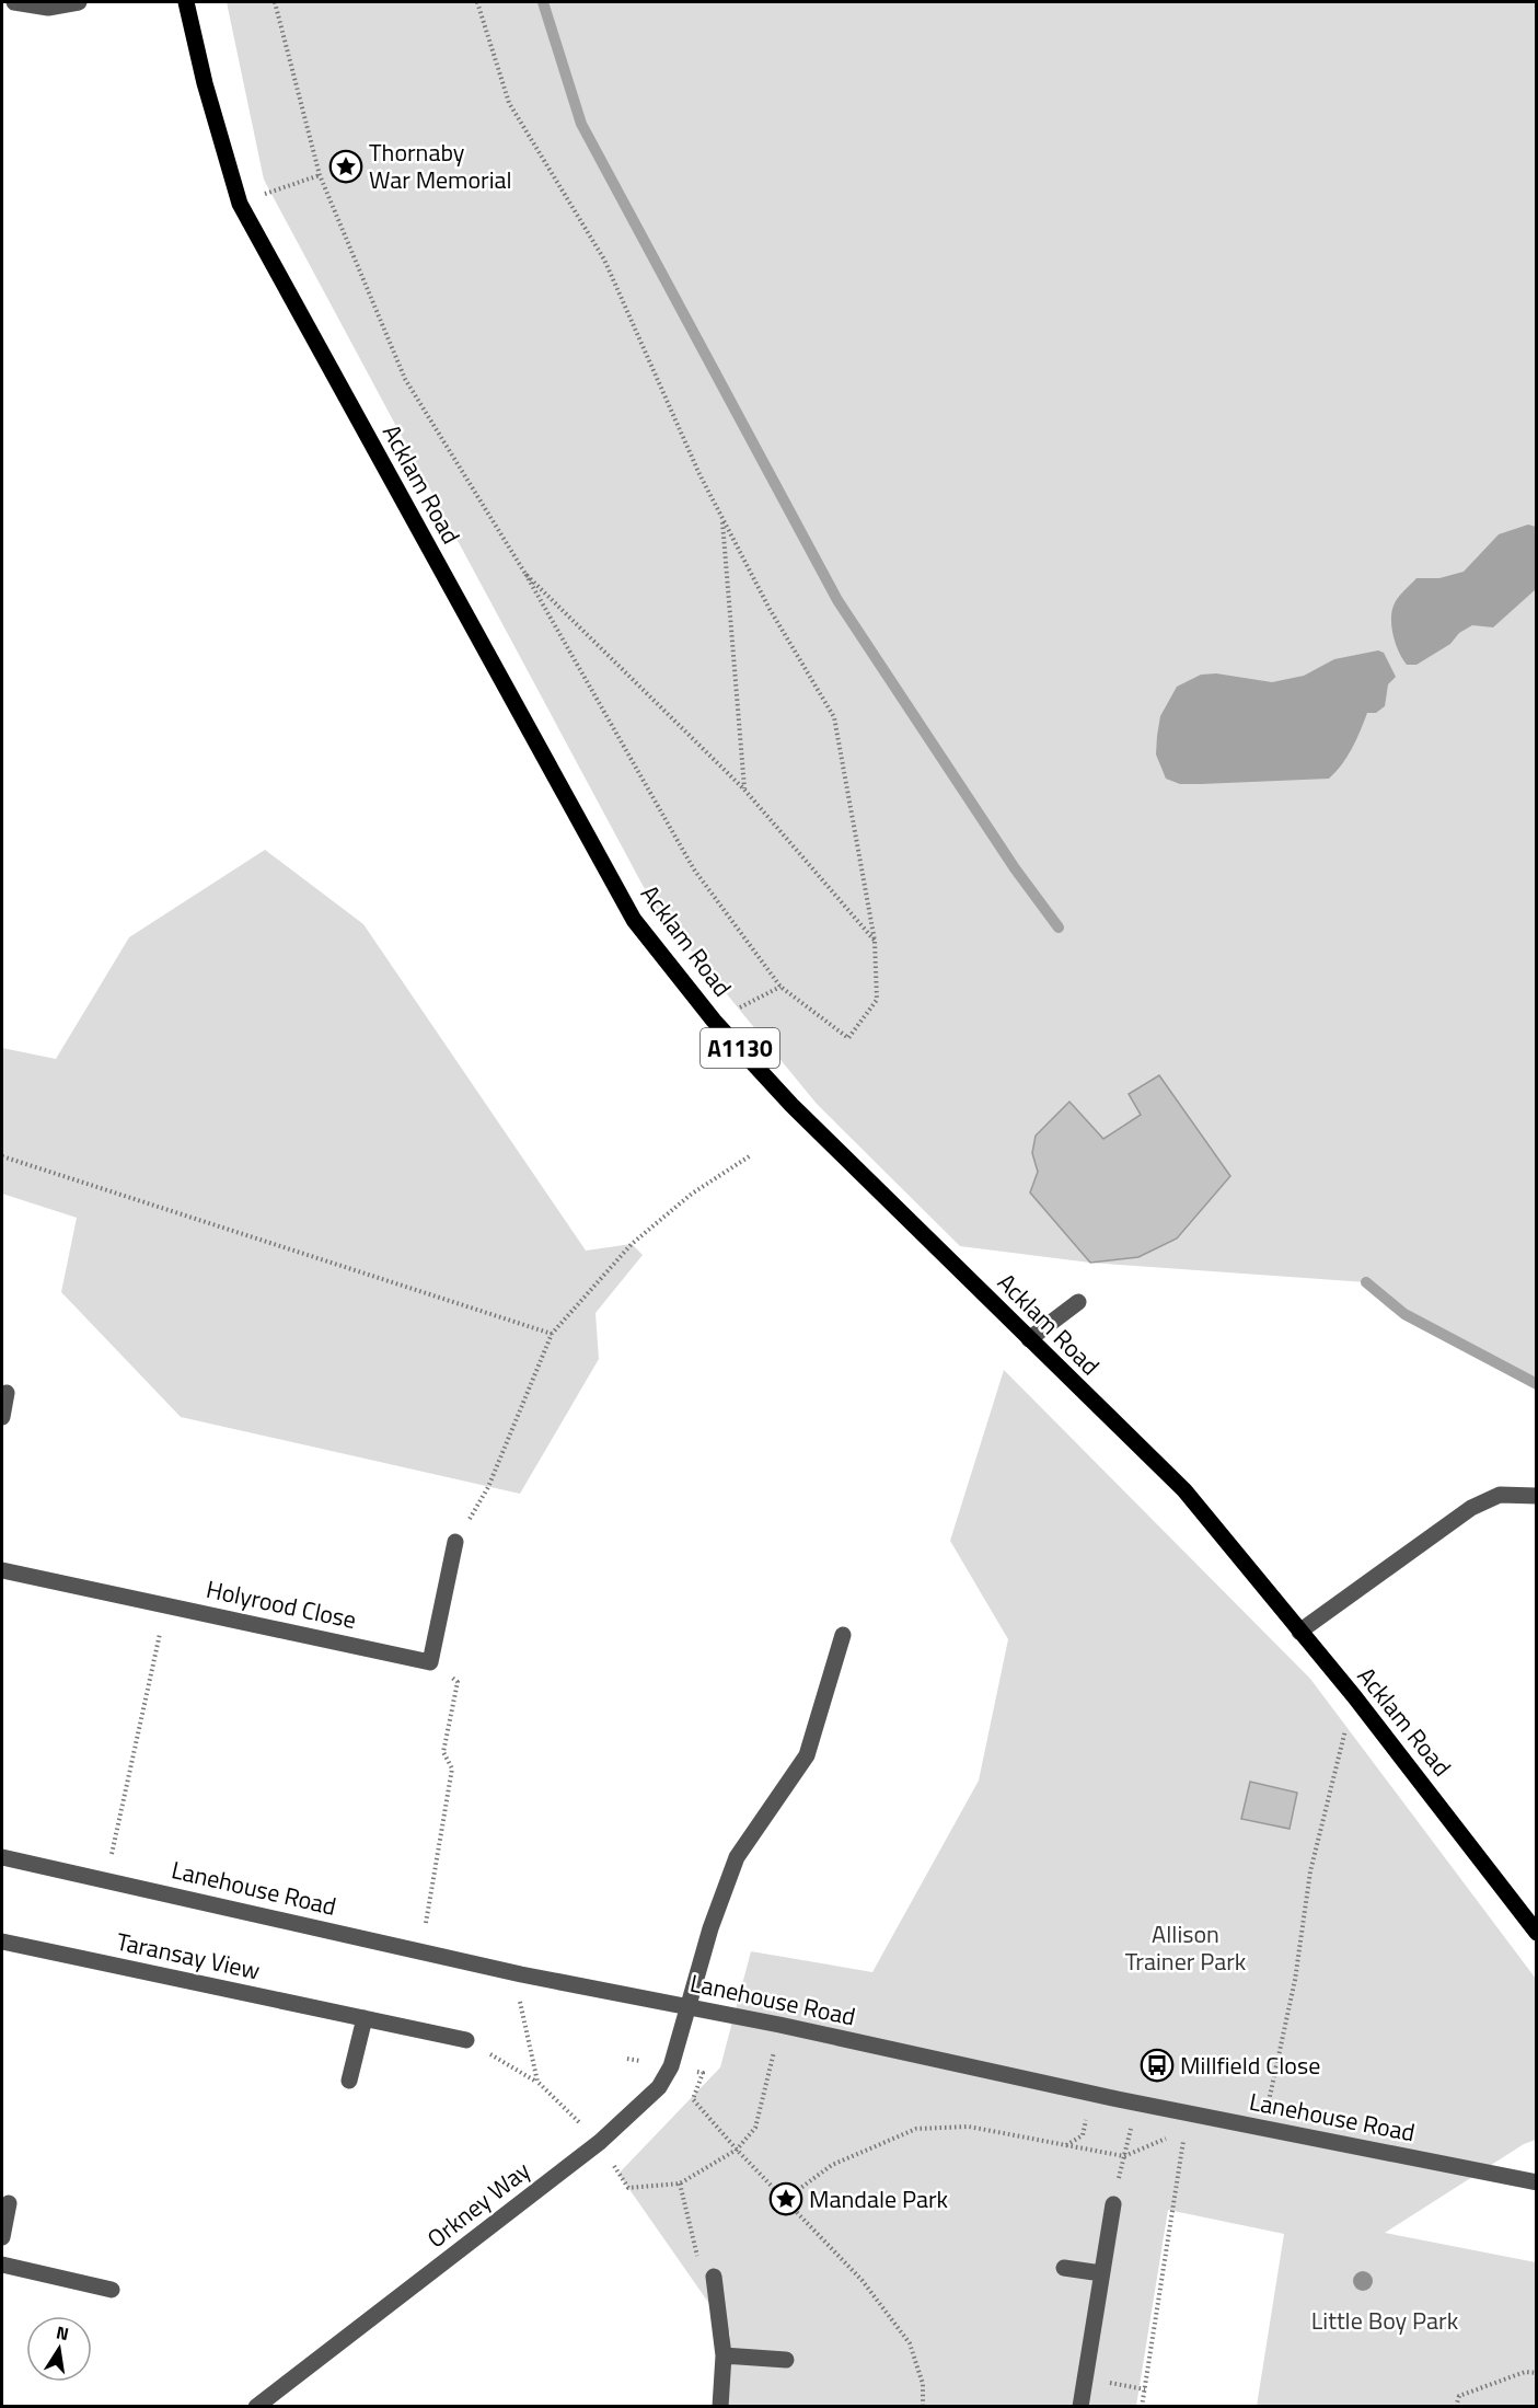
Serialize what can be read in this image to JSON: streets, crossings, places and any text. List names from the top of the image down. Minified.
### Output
{"streets":{"main road":["Acklam Road","A1130"],"street":["Holyrood Close","Lanehouse Road","Taransay View","Orkney Way"]},"crossings":[["Lanehouse Road","Orkney Way"]],"parks":["Allison Trainer Park","Little Boy Park"],"places":{"place":["Thornaby War Memorial","Mandale Park"],"bus stop":["Millfield Close"]},"north":"top"}
